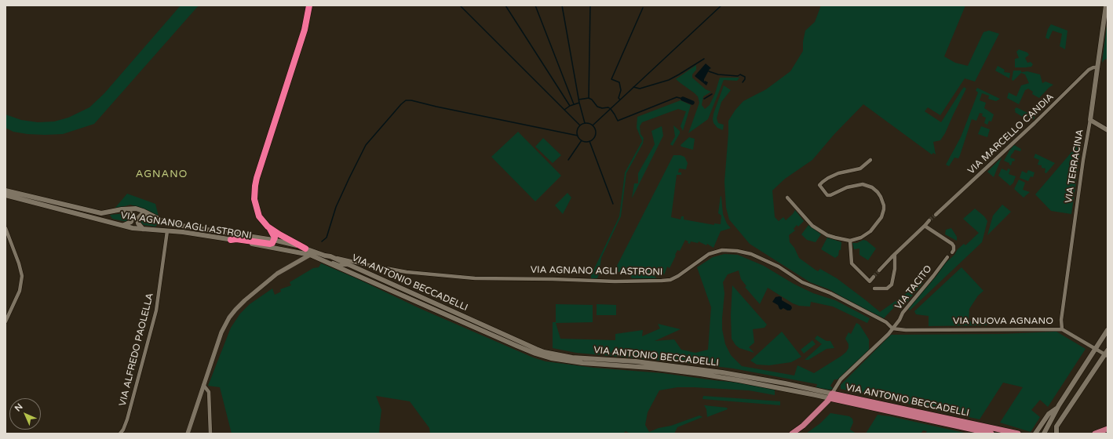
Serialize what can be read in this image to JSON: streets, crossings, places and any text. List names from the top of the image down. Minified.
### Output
{"streets":{"main road":["VIA TERRACINA","VIA AGNANO AGLI ASTRONI","VIA ANTONIO BECCADELLI"],"street":["VIA MARCELLO CANDIA","VIA TACITO","VIA NUOVA AGNANO","VIA ALFREDO PAOLELLA"]},"crossings":[["VIA MARCELLO CANDIA","VIA TERRACINA"],["VIA TERRACINA","VIA NUOVA AGNANO"],["VIA AGNANO AGLI ASTRONI","VIA ANTONIO BECCADELLI"],["VIA AGNANO AGLI ASTRONI","VIA TACITO"],["VIA AGNANO AGLI ASTRONI","VIA NUOVA AGNANO"],["VIA AGNANO AGLI ASTRONI","VIA ALFREDO PAOLELLA"],["VIA ANTONIO BECCADELLI","VIA TACITO"],["VIA TACITO","VIA NUOVA AGNANO"]],"districts":["AGNANO"],"north":"top left"}
